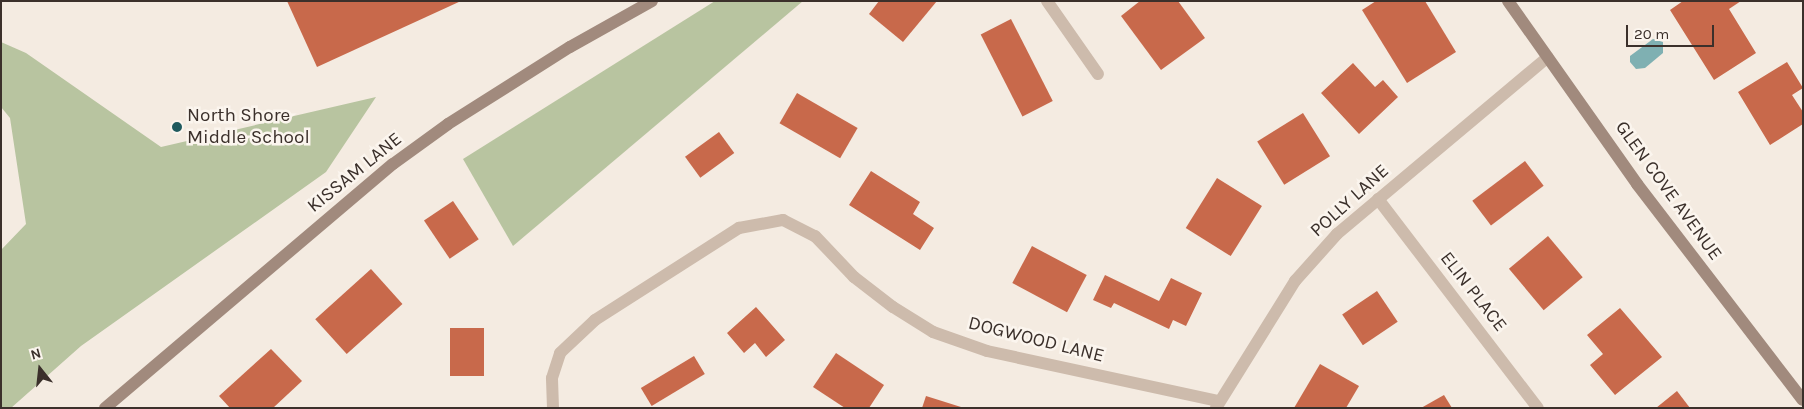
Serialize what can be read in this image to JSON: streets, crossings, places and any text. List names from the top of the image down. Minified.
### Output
{"streets":{"street":["KISSAM LANE","GLEN COVE AVENUE","POLLY LANE","ELIN PLACE","DOGWOOD LANE"]},"crossings":[["GLEN COVE AVENUE","POLLY LANE"],["POLLY LANE","ELIN PLACE"],["POLLY LANE","DOGWOOD LANE"]],"places":["North Shore Middle School"],"scale_bar":"20 m","north":"top"}
